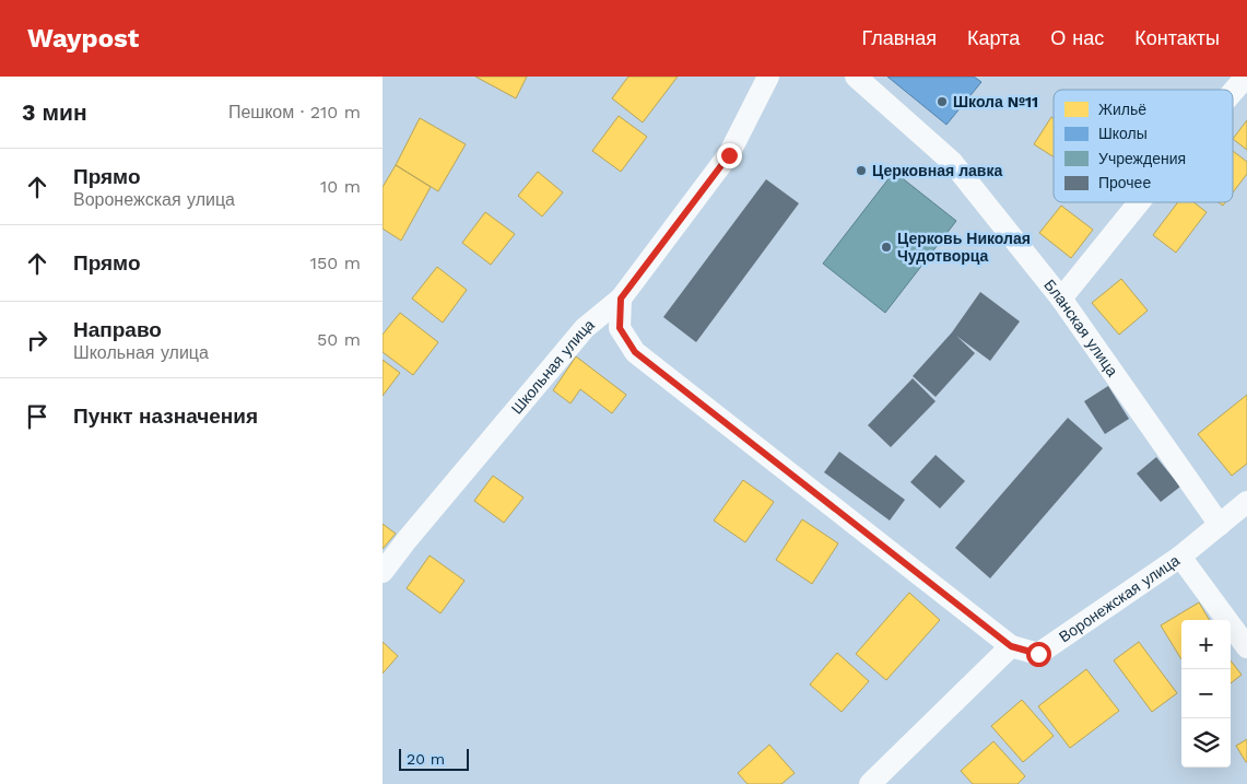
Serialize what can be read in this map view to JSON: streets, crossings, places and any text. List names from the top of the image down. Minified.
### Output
{"streets":{"street":["Бланская улица","Школьная улица","Воронежская улица"]},"crossings":[["Бланская улица","Воронежская улица"]],"places":["Школа №11","Церковная лавка","Церковь Николая Чудотворца"],"legend":["Жильё","Школы","Учреждения","Прочее"],"scale_bar":"20 m","page":{"header":"Waypost","nav":["Главная","Карта","О нас","Контакты"],"heading":["3 мин","Пешком · 210 m"],"list":[["Прямо","Воронежская улица","10 m"],["Прямо","150 m"],["Направо","Школьная улица","50 m"],"Пункт назначения"],"map_buttons":["+","−"],"scale":"20 m"}}
